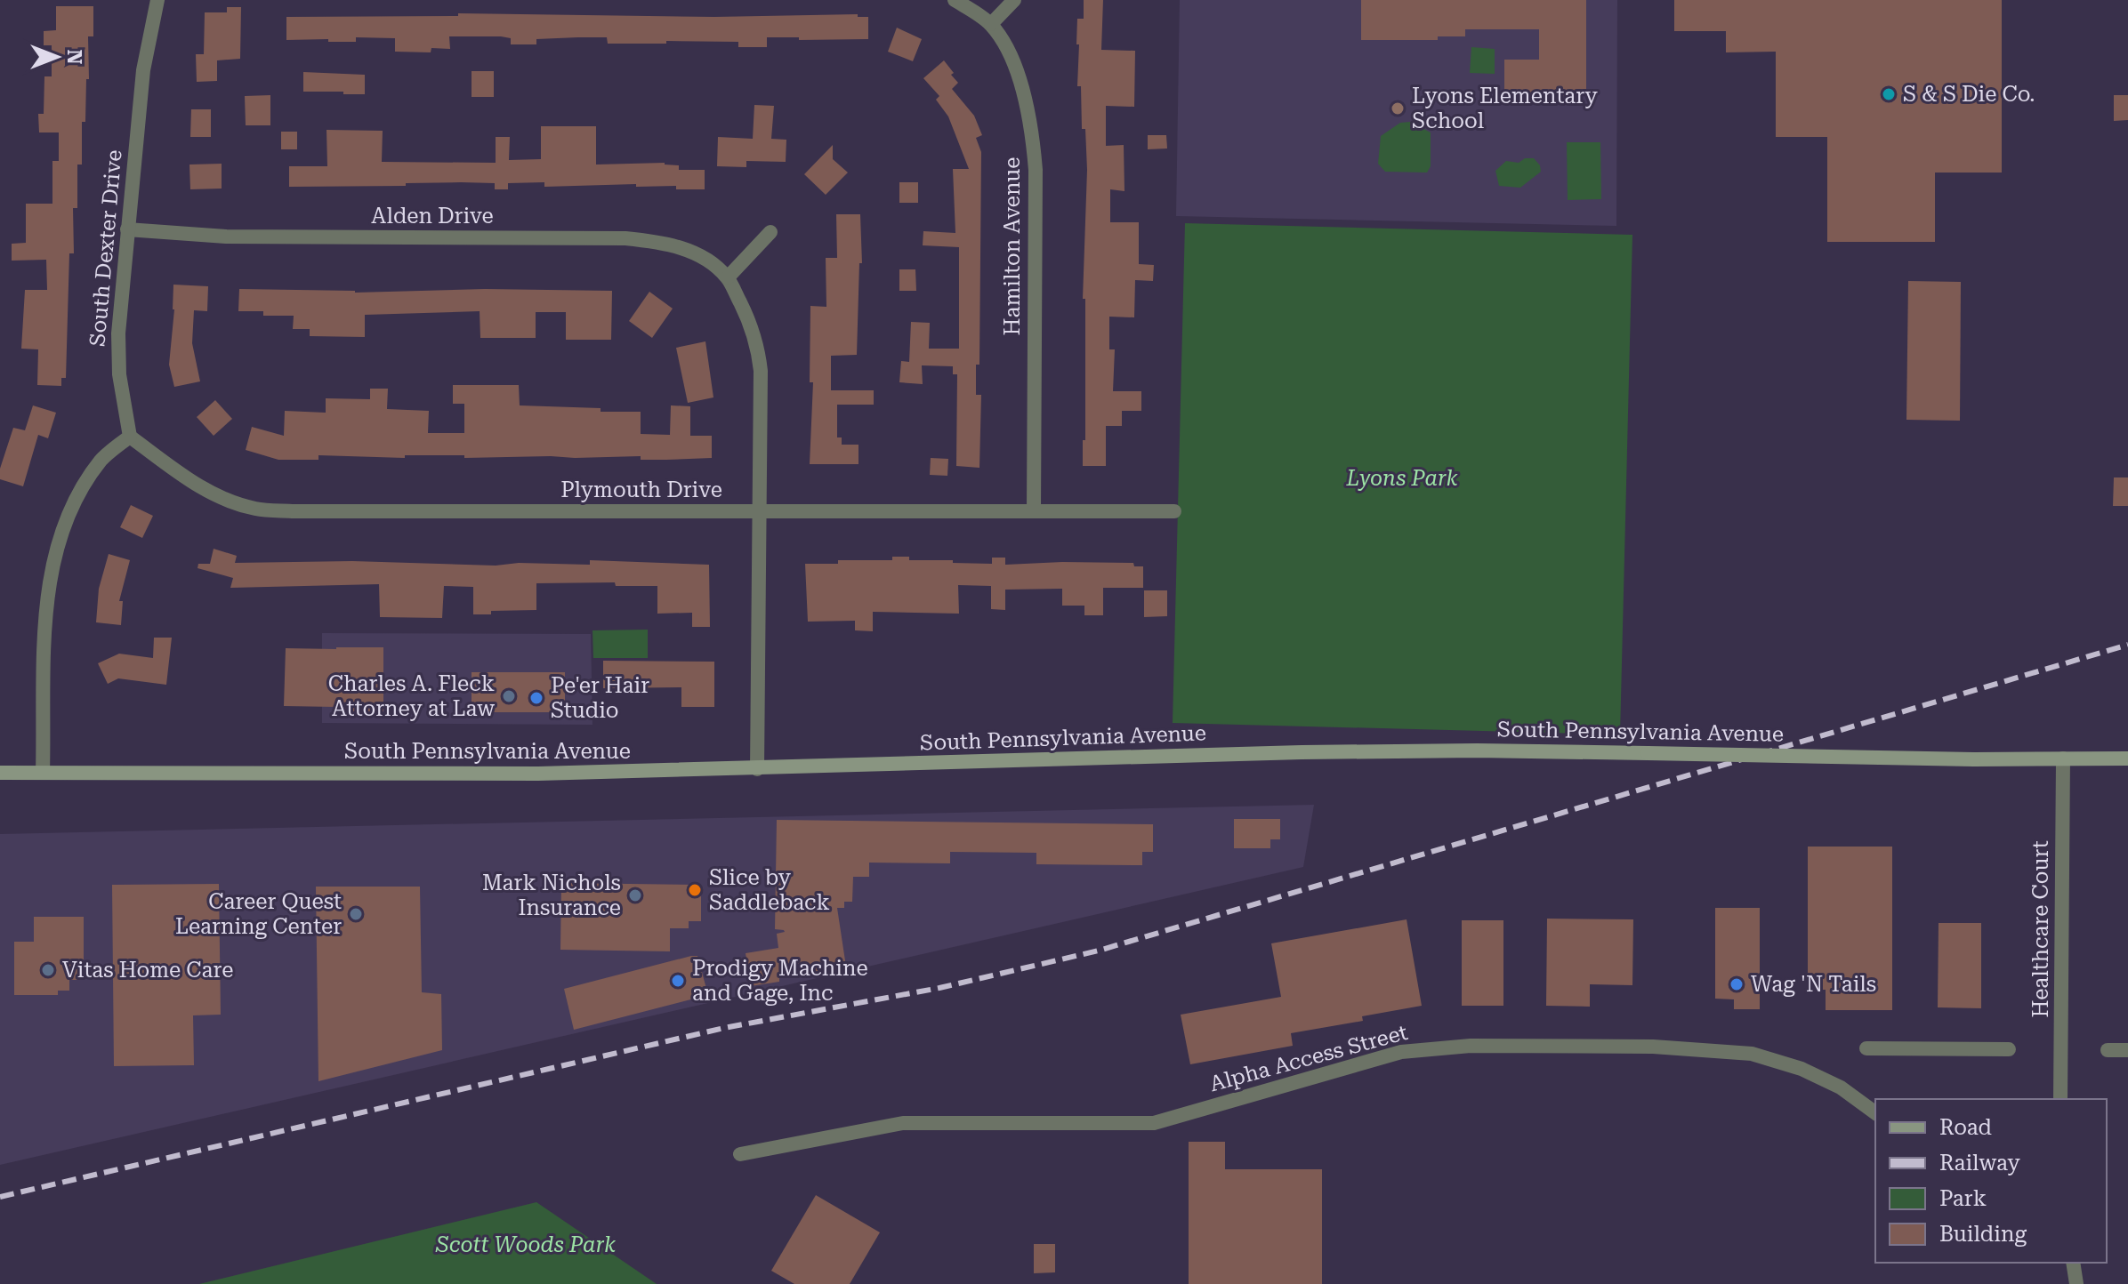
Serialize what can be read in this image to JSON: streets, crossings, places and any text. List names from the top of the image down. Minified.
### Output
{"streets":{"main road":["South Pennsylvania Avenue"],"street":["Alden Drive","Hamilton Avenue","South Dexter Drive","Plymouth Drive","Healthcare Court","Alpha Access Street"]},"crossings":[["Alden Drive","South Dexter Drive"],["Alden Drive","Plymouth Drive"],["Alden Drive","South Pennsylvania Avenue"],["Hamilton Avenue","Plymouth Drive"],["South Dexter Drive","Plymouth Drive"],["South Pennsylvania Avenue","Healthcare Court"]],"parks":["Lyons Park","Scott Woods Park"],"places":["S & S Die Co.","Lyons Elementary School","Charles A. Fleck Attorney at Law","Pe'er Hair Studio","Slice by Saddleback","Mark Nichols Insurance","Career Quest Learning Center","Vitas Home Care","Prodigy Machine and Gage, Inc","Wag 'N Tails"],"legend":["Road","Railway","Park","Building"],"north":"right"}
